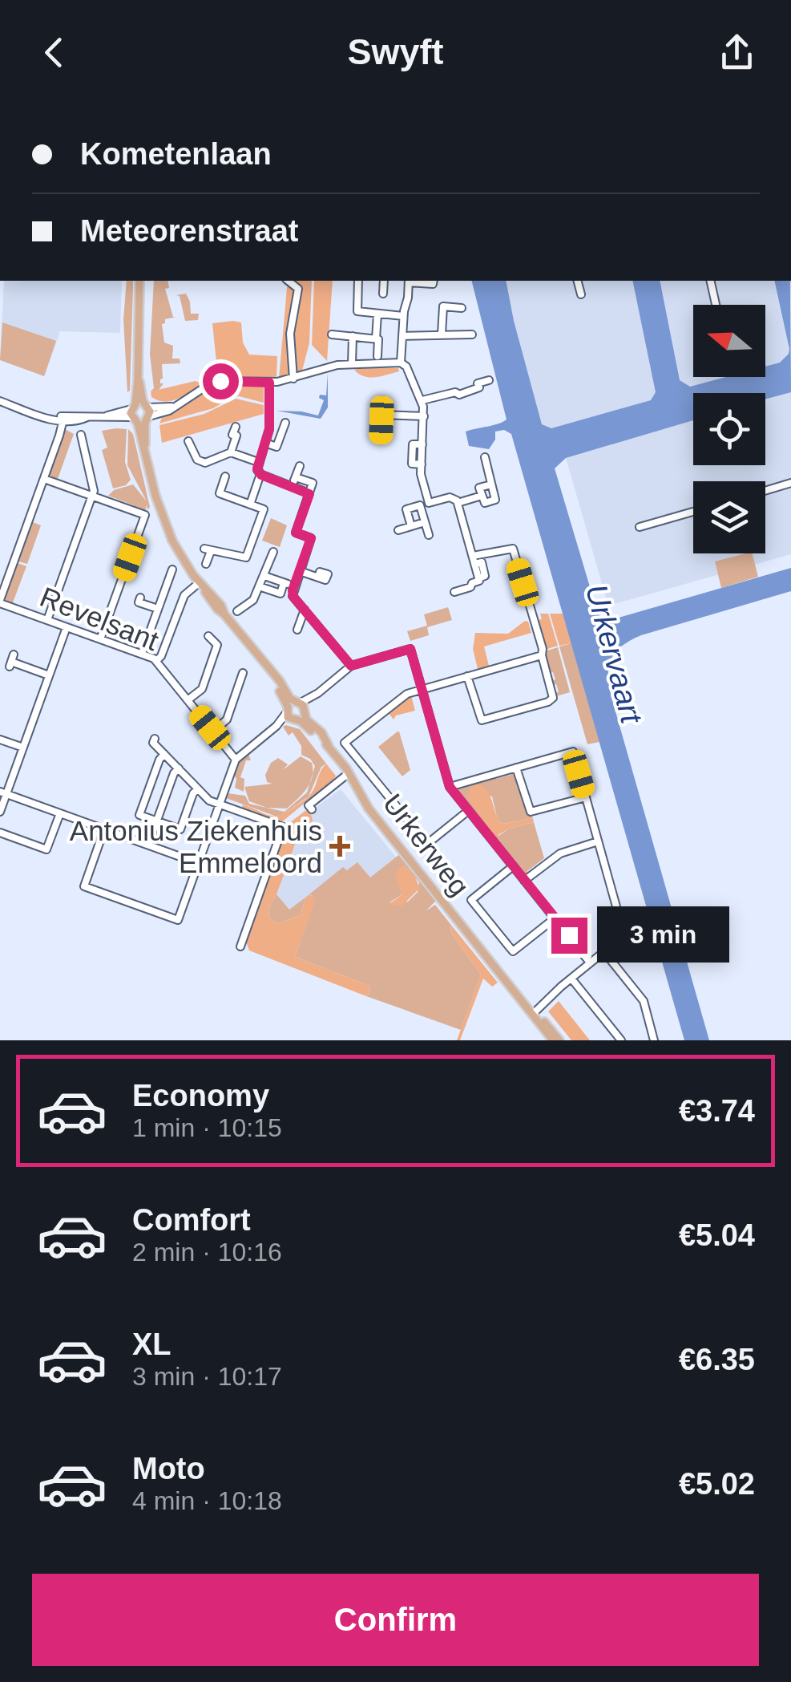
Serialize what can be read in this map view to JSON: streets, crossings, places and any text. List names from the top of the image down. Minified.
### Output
{"streets":{"main road":["Urkerweg"],"street":["Revelsant"]},"water":["Urkervaart"],"places":{"health":["Antonius Ziekenhuis Emmeloord"]},"north":"left","page":{"header":"Swyft","banner":["Kometenlaan","Meteorenstraat"],"bubble":"3 min","list":[{"name":"Economy","note":"1 min · 10:15","value":"€3.74"},{"name":"Comfort","note":"2 min · 10:16","value":"€5.04"},{"name":"XL","note":"3 min · 10:17","value":"€6.35"},{"name":"Moto","note":"4 min · 10:18","value":"€5.02"}],"buttons":"Confirm"}}
